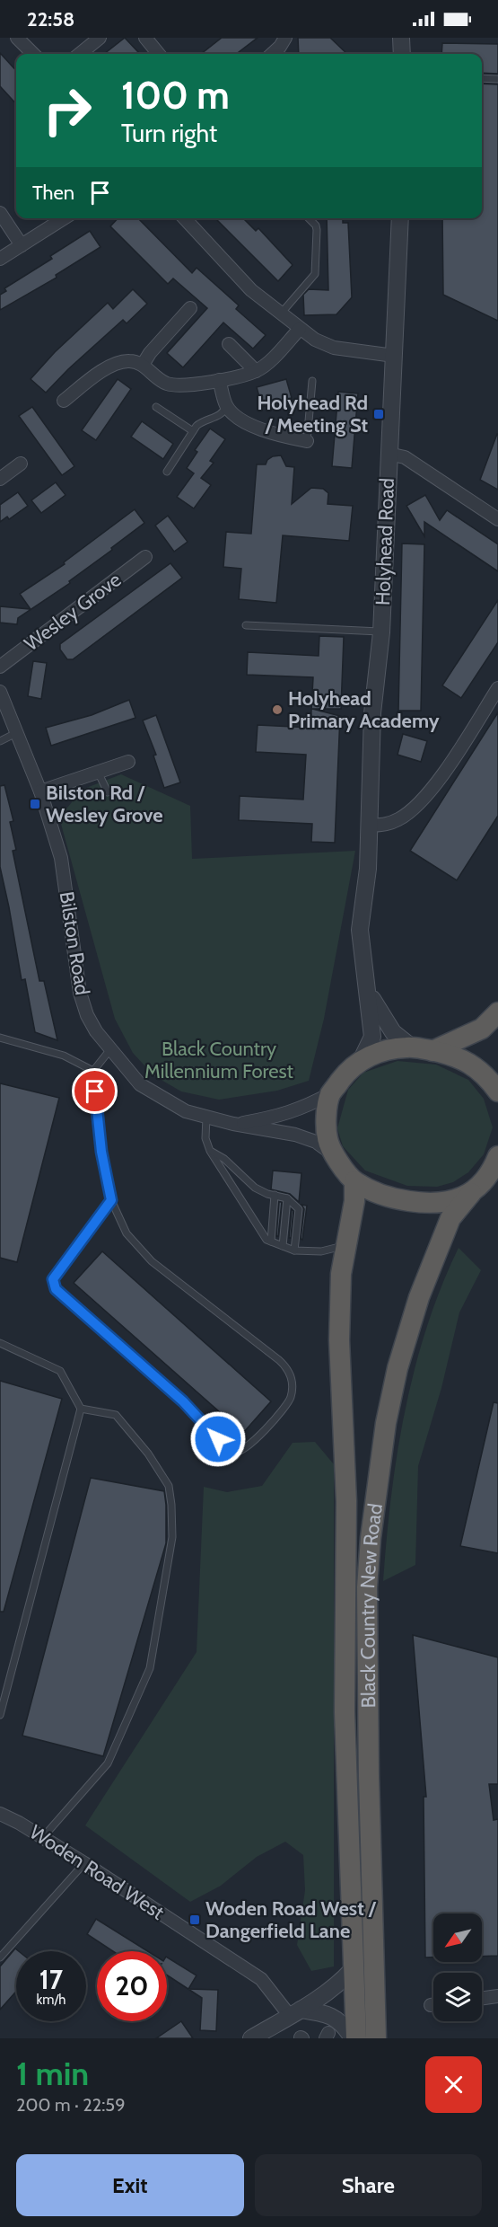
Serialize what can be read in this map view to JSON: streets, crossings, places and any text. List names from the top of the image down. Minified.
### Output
{"streets":{"highway":["Black Country New Road"],"street":["Holyhead Road","Wesley Grove","Bilston Road","Woden Road West"]},"parks":["Black Country Millennium Forest"],"places":{"transit":["Holyhead Rd / Meeting St","Bilston Rd / Wesley Grove","Woden Road West / Dangerfield Lane"],"other":["Holyhead Primary Academy"]},"north":"bottom left","page":{"status":"22:58","turn":["100 m","Turn right"],"then":"Then","speed":"17 km/h","limit":"20","heading":["1 min","200 m · 22:59"],"buttons":["Exit","Share"]}}
